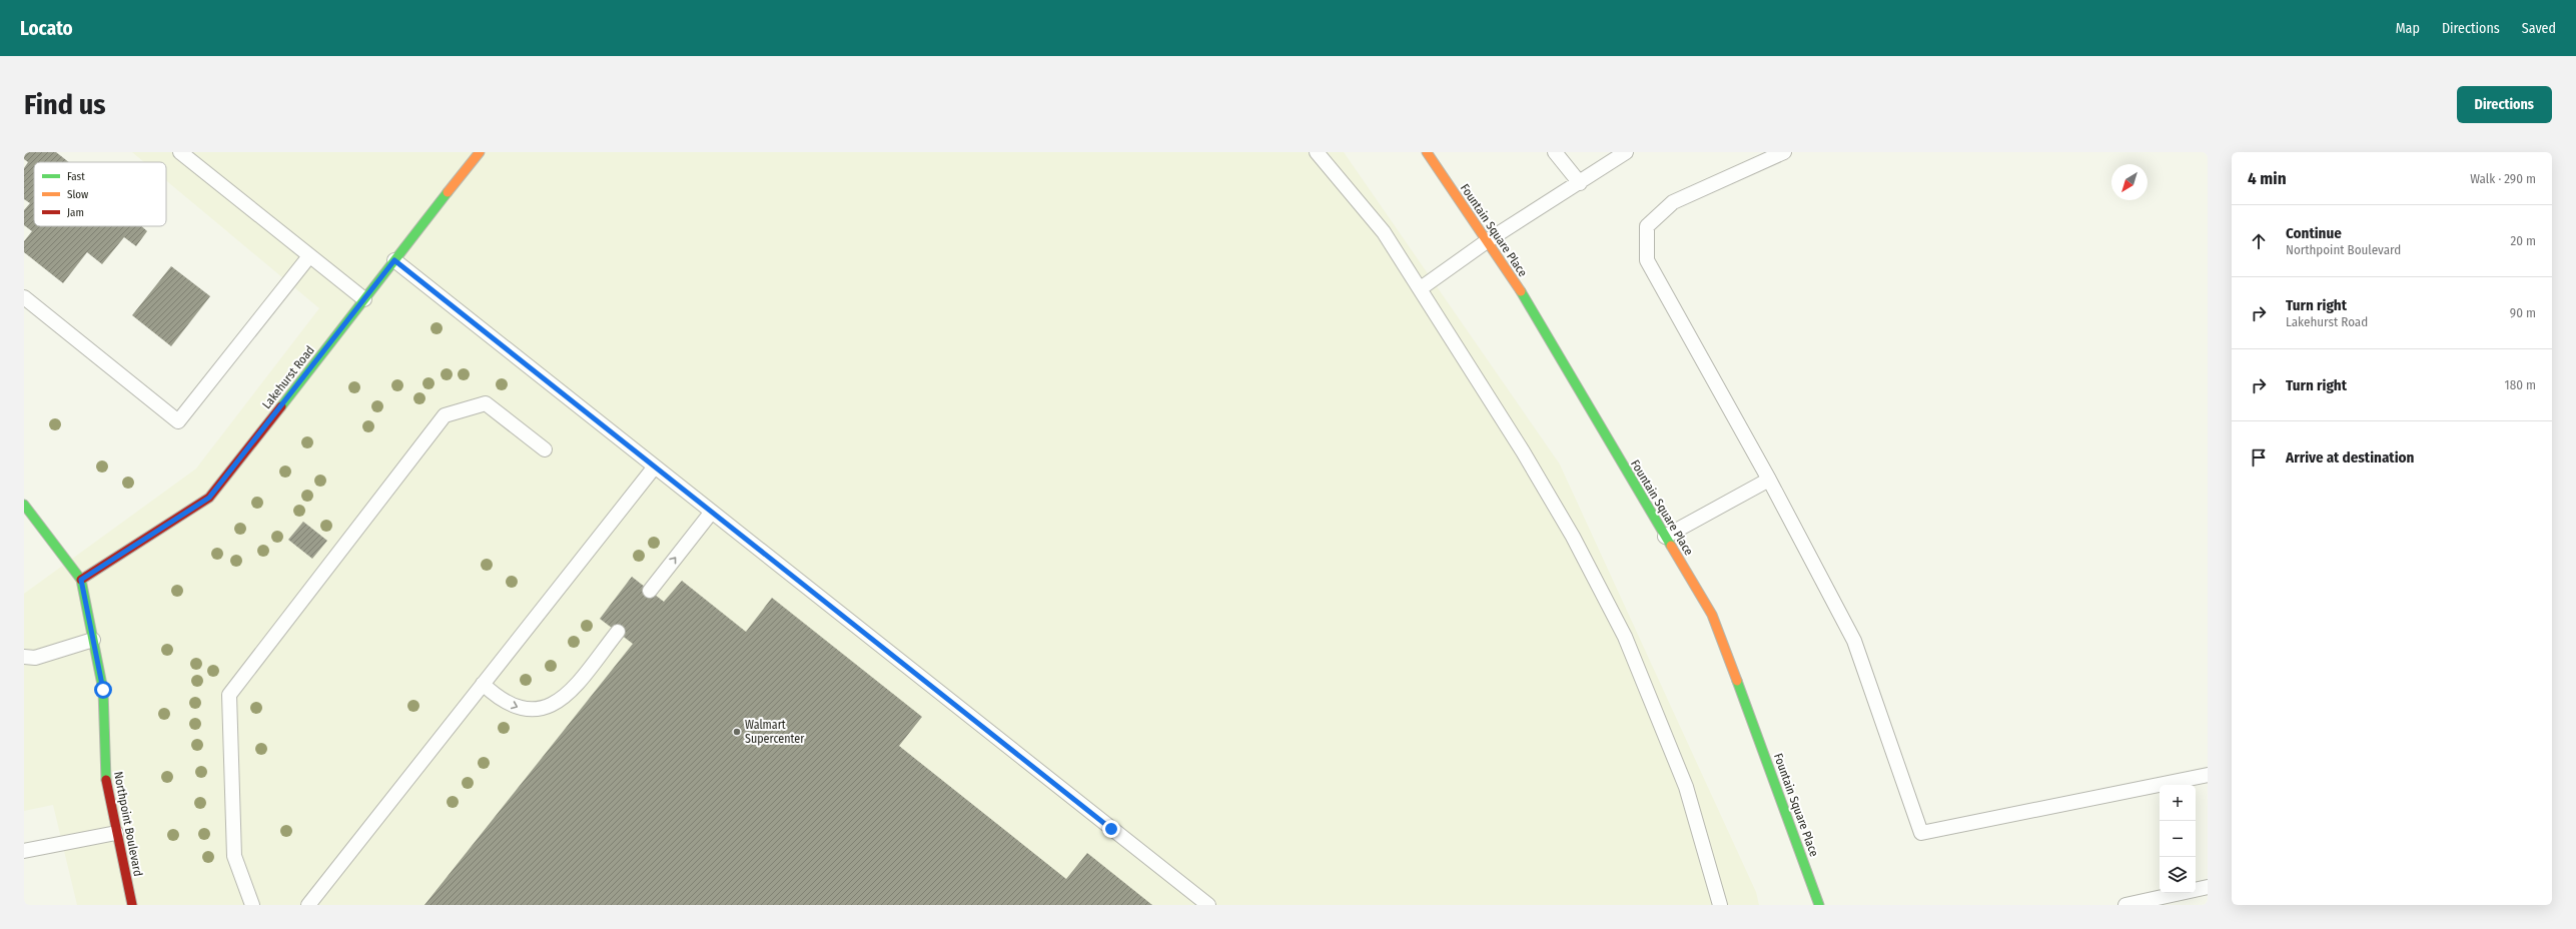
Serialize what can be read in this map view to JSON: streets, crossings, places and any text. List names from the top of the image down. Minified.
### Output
{"streets":{"street":["Fountain Square Place","Lakehurst Road","Northpoint Boulevard"]},"crossings":[["Lakehurst Road","Northpoint Boulevard"]],"places":["Walmart Supercenter"],"legend":["Fast","Slow","Jam"],"north":"bottom left","page":{"header":"Locato","nav":["Map","Directions","Saved"],"buttons":"Directions","title":"Find us","heading":["4 min","Walk · 290 m"],"list":[["Continue","Northpoint Boulevard","20 m"],["Turn right","Lakehurst Road","90 m"],["Turn right","180 m"],"Arrive at destination"],"map_buttons":["+","−"]}}
